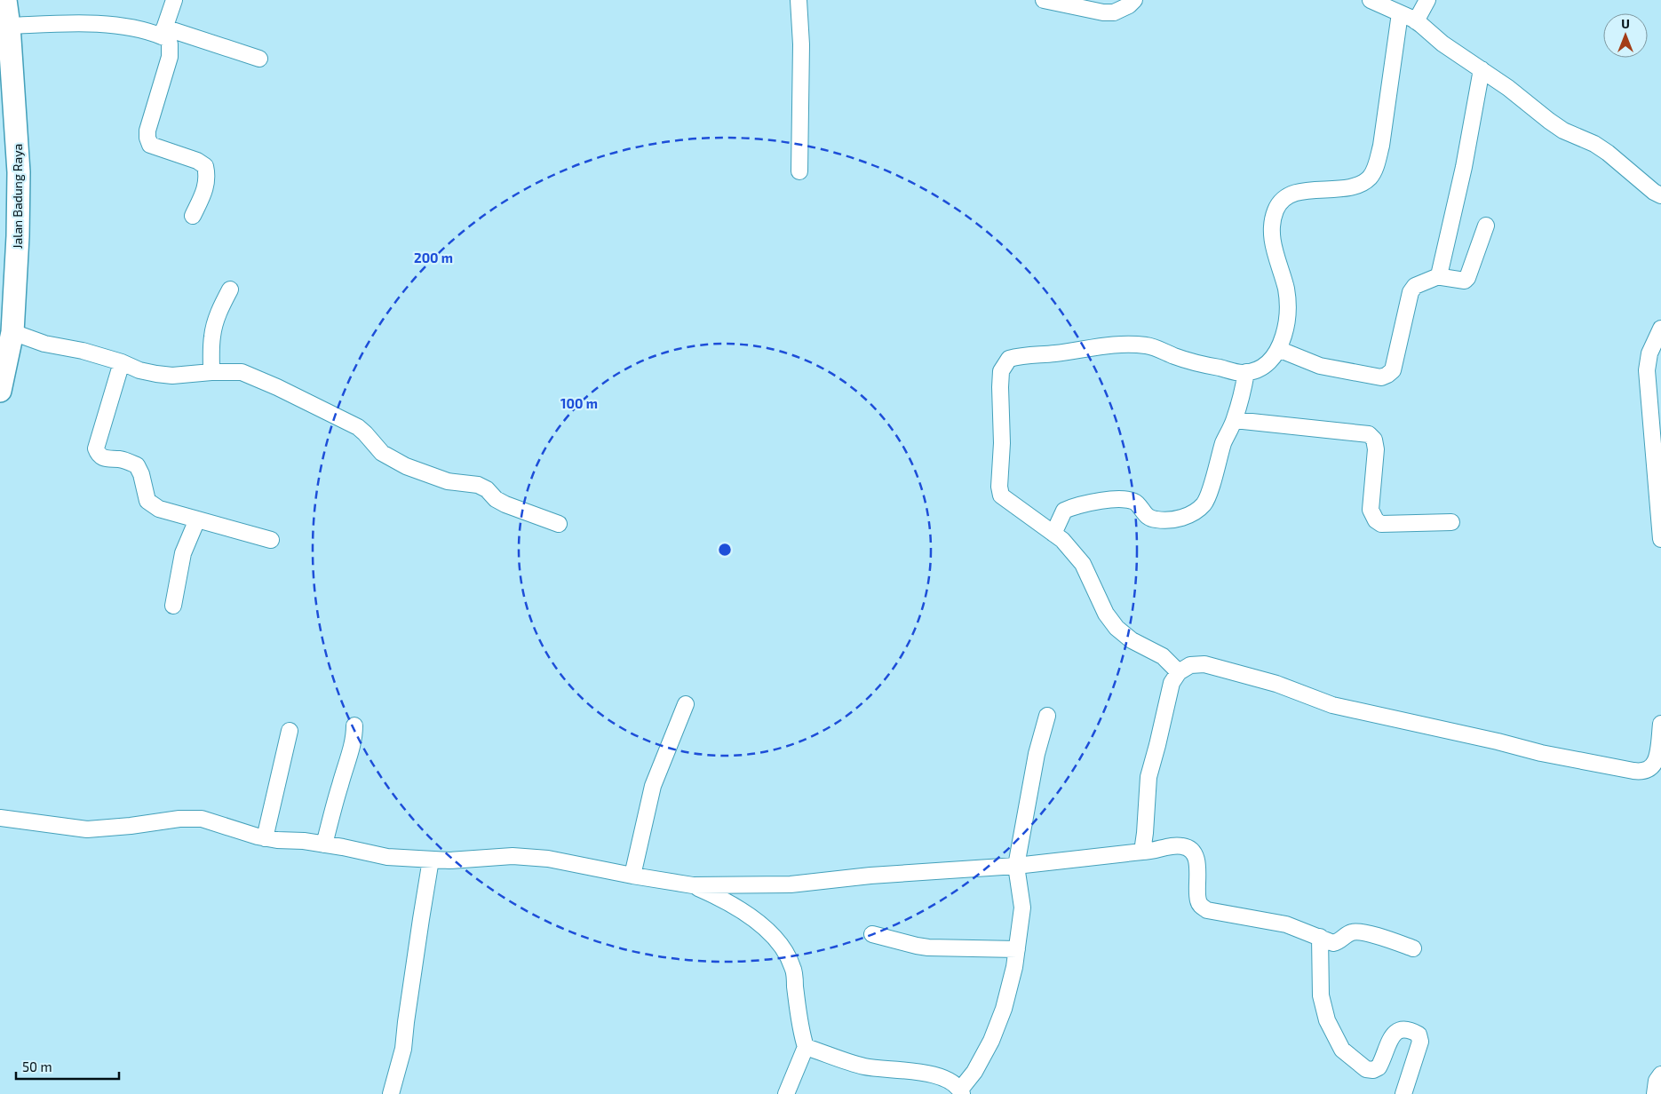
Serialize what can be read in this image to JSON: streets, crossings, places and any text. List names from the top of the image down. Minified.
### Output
{"streets":{"main road":["Jalan Badung Raya"]},"scale_bar":"50 m","north":"top","rings":["200 m","100 m"]}
